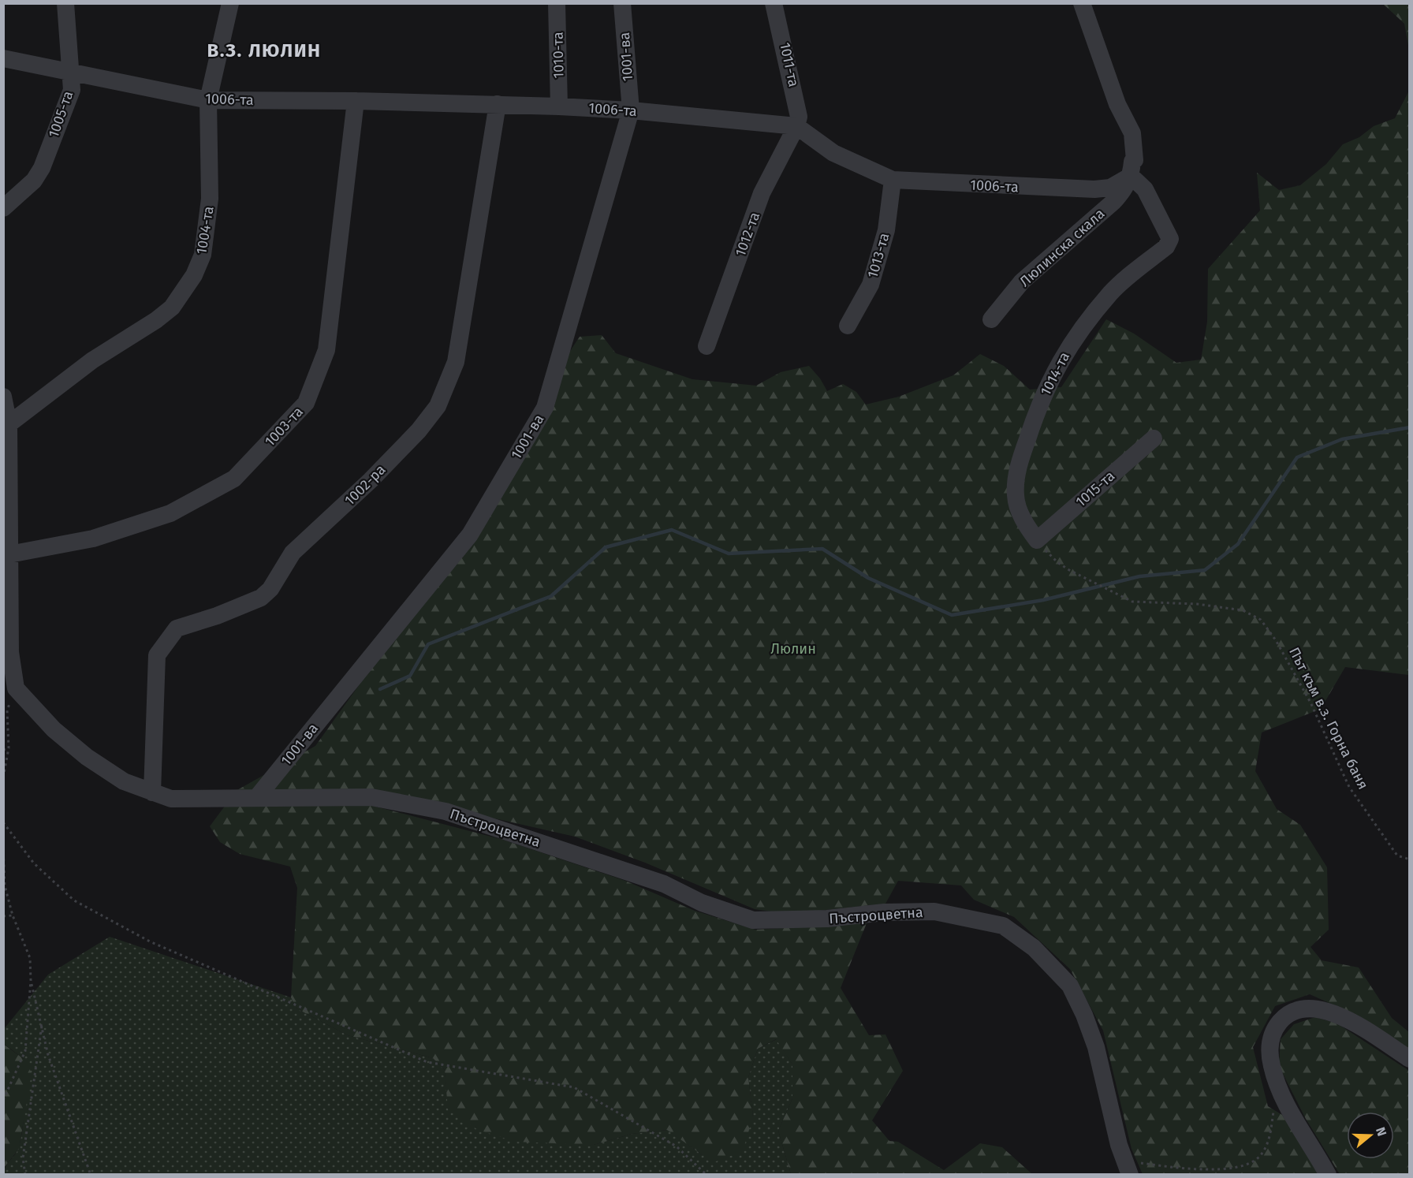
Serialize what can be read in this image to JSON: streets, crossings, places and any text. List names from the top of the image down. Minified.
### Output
{"streets":{"street":["1010-та","1001-ва","1011-та","1006-та","1005-та","1004-та","1012-та","Люлинска скала","1013-та","1014-та","1003-та","1002-ра","1015-та","Пъстроцветна"],"path":["Път към в.з. Горна баня"]},"crossings":[["1010-та","1006-та"],["1001-ва","1006-та"],["1001-ва","Пъстроцветна"],["1011-та","1006-та"],["1011-та","1012-та"],["1006-та","1005-та"],["1006-та","1004-та"],["1006-та","1012-та"],["1006-та","Люлинска скала"],["1006-та","1013-та"],["1006-та","1014-та"],["1006-та","1003-та"],["1006-та","1002-ра"],["Люлинска скала","1014-та"],["1014-та","1015-та"],["1014-та","Път към в.з. Горна баня"],["1002-ра","Пъстроцветна"],["1015-та","Път към в.з. Горна баня"]],"districts":["В.З. ЛЮЛИН"],"parks":["Люлин"],"north":"right"}
